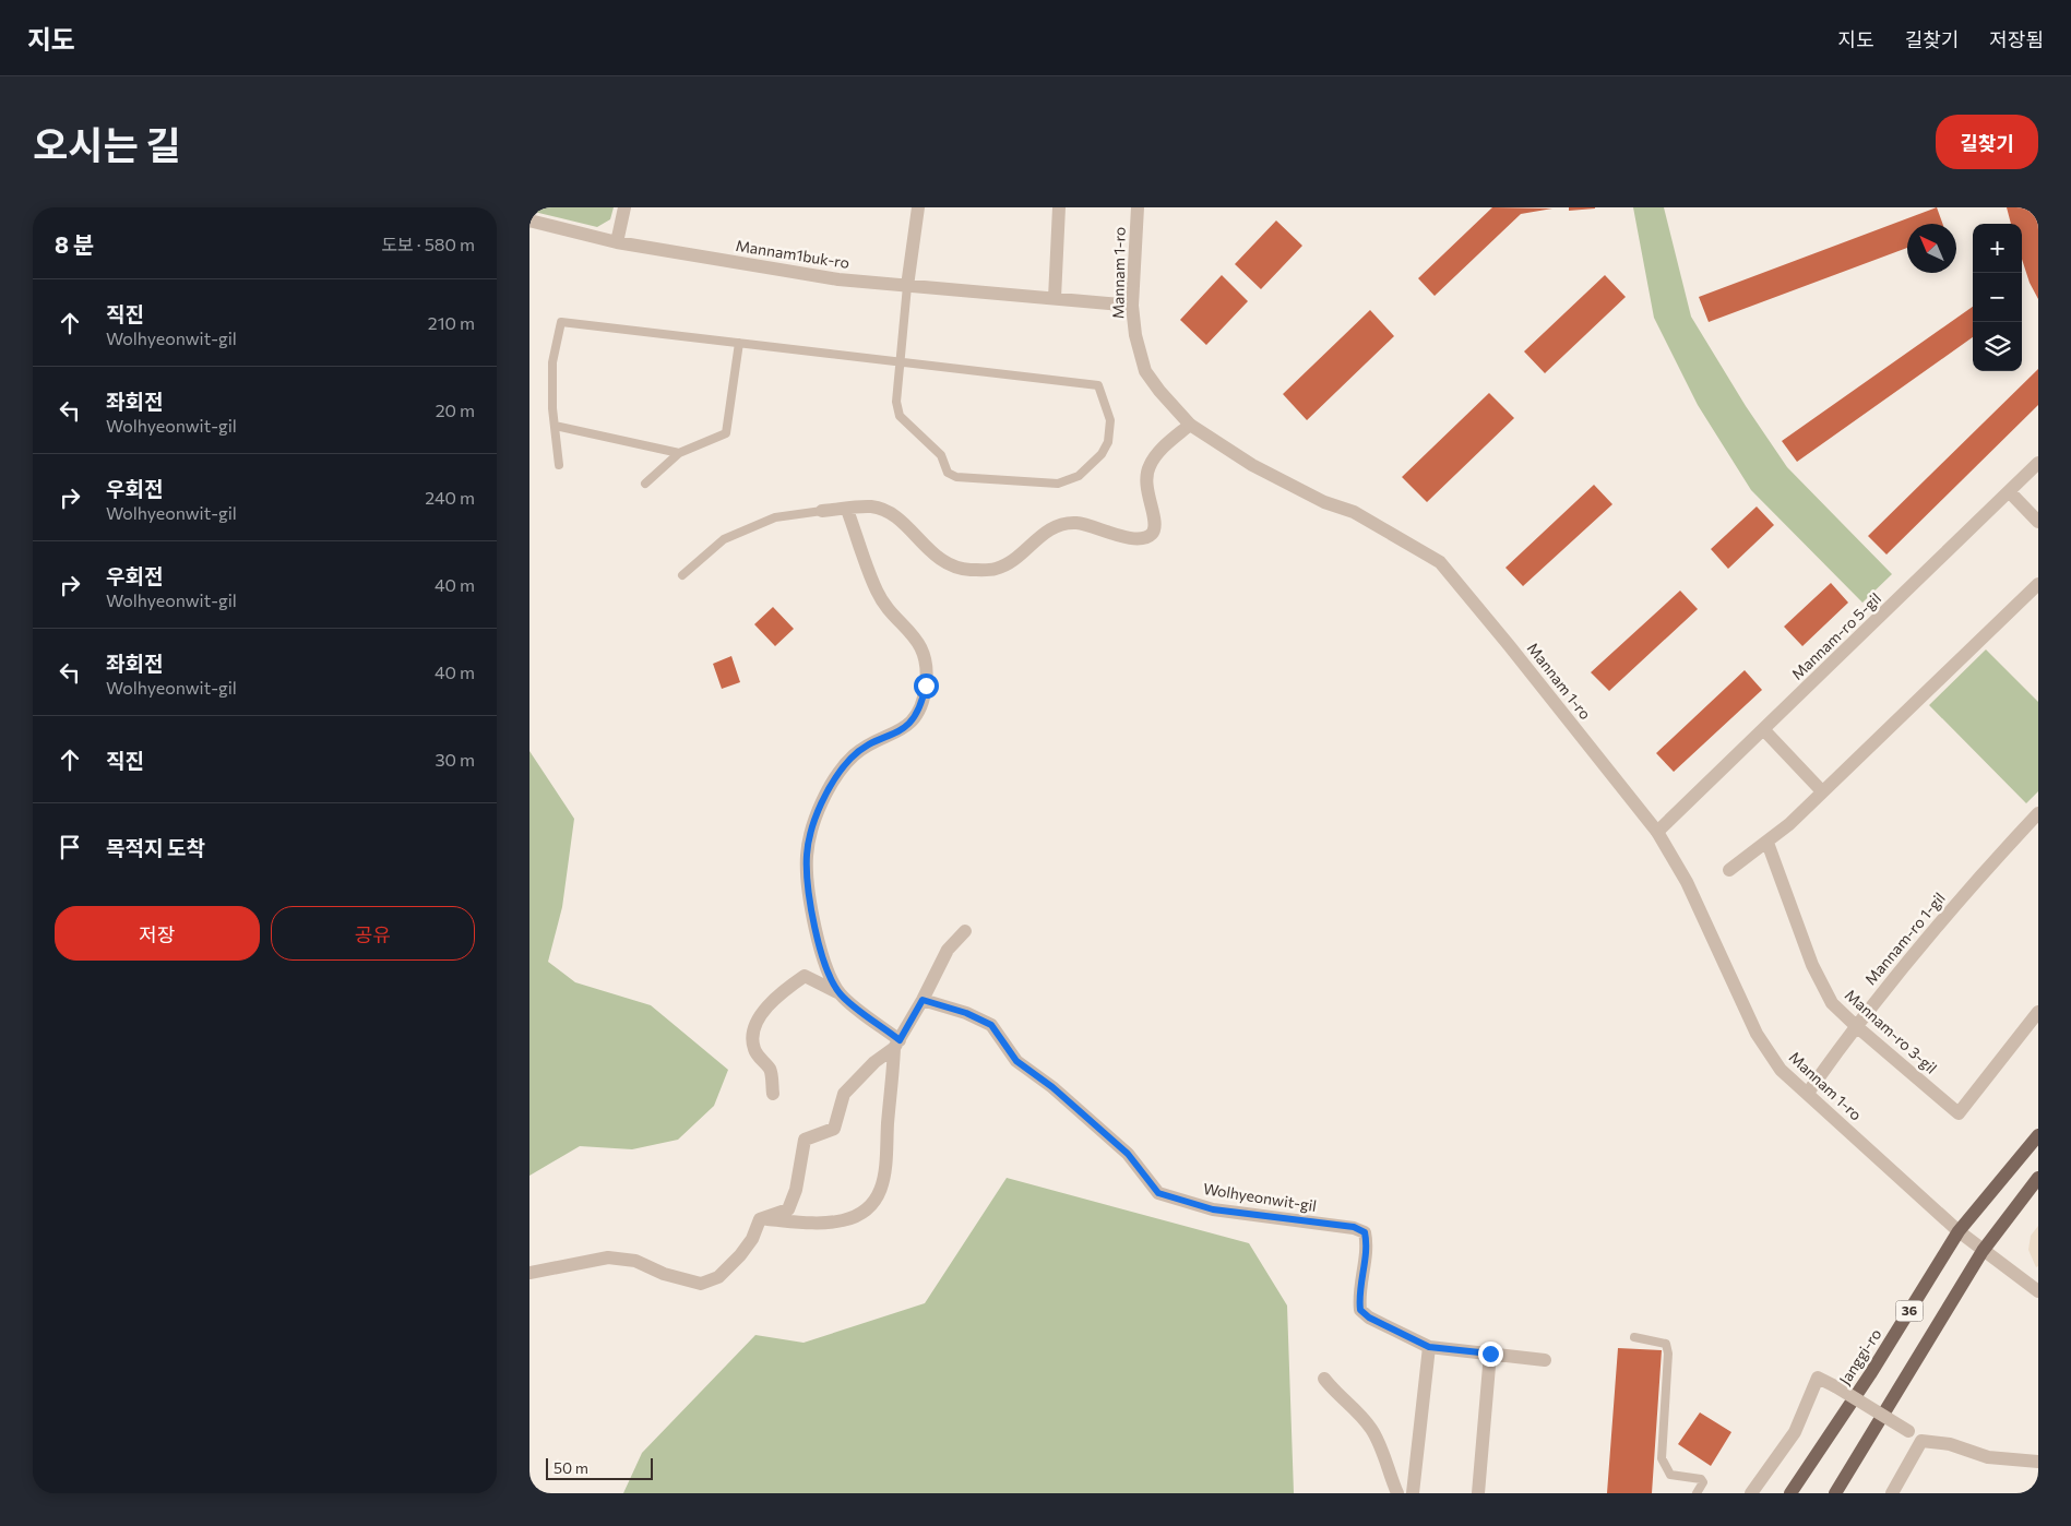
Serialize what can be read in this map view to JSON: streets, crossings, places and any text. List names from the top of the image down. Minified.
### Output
{"streets":{"main road":["36","Janggi-ro"],"street":["Mannam1buk-ro","Mannam 1-ro","Mannam-ro 5-gil","Mannam-ro 1-gil","Mannam-ro 3-gil","Wolhyeonwit-gil"]},"crossings":[["Mannam1buk-ro","Mannam 1-ro"],["Mannam 1-ro","Mannam-ro 5-gil"],["Mannam 1-ro","Mannam-ro 1-gil"],["Mannam 1-ro","36"],["Mannam 1-ro","Janggi-ro"],["Mannam-ro 1-gil","Mannam-ro 3-gil"]],"scale_bar":"50 m","north":"top left","page":{"header":"지도","nav":["지도","길찾기","저장됨"],"title":"오시는 길","buttons":["길찾기",["저장","공유"]],"heading":["8 분","도보 · 580 m"],"map_buttons":["+","−"],"list":[["직진","Wolhyeonwit-gil","210 m"],["좌회전","Wolhyeonwit-gil","20 m"],["우회전","Wolhyeonwit-gil","240 m"],["우회전","Wolhyeonwit-gil","40 m"],["좌회전","Wolhyeonwit-gil","40 m"],["직진","30 m"],"목적지 도착"],"scale":"50 m"}}
